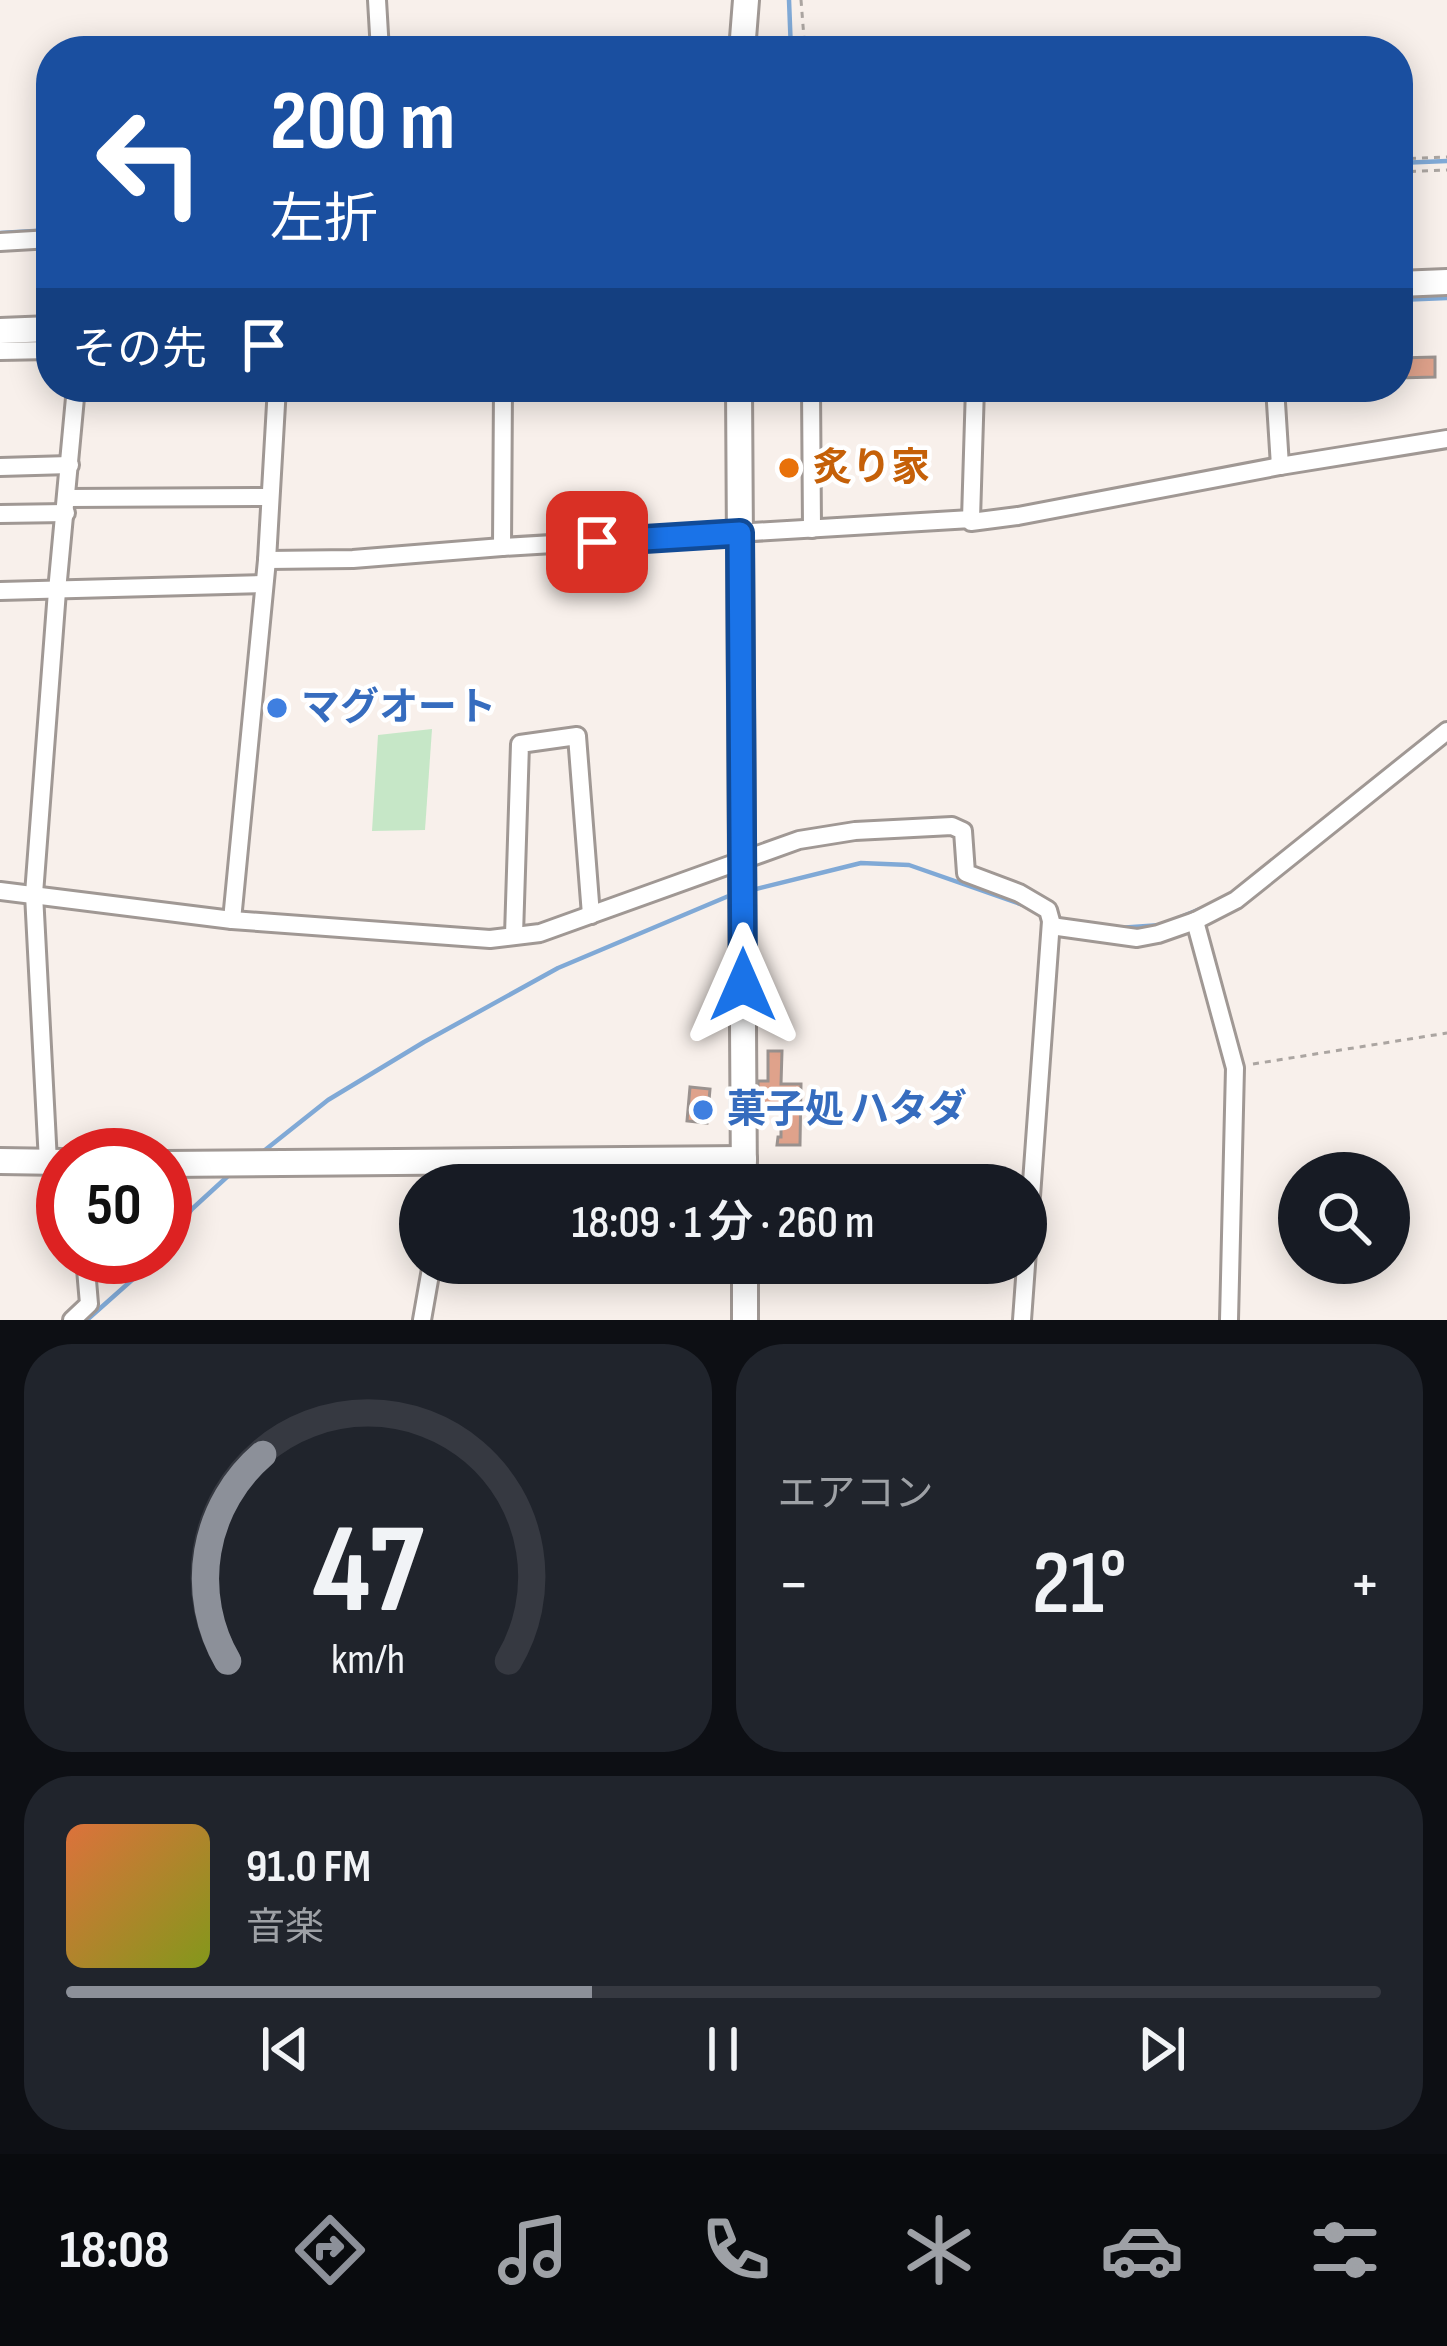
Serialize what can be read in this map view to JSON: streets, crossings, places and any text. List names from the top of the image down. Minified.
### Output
{"places":["炙り家","マグオート","菓子処 ハタダ"],"page":{"turn":["200 m","左折"],"then":"その先","limit":"50","trip":"18:09 · 1 分 · 260 m","tile":"エアコン","heat":["−","21°","+"],"song":["91.0 FM","音楽"],"tabs":"18:08","gauge":["47","km/h"]}}
